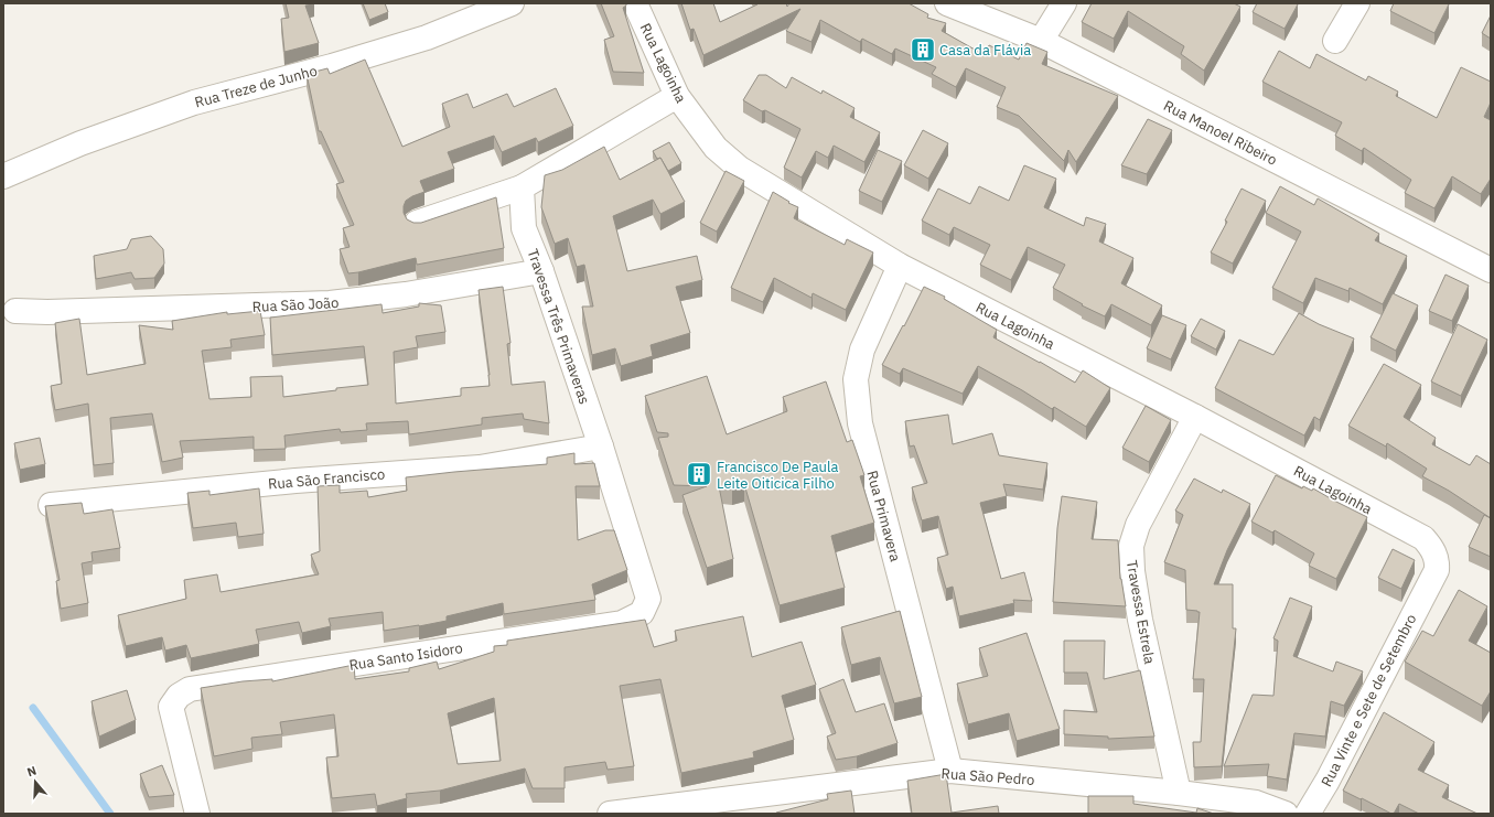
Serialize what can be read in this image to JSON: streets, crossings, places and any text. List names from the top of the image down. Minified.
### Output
{"streets":{"street":["Rua Lagoinha","Rua Treze de Junho","Rua Manoel Ribeiro","Rua São João","Travessa Três Primaveras","Rua São Francisco","Rua Primavera","Travessa Estrela","Rua Santo Isidoro","Rua Vinte e Sete de Setembro","Rua São Pedro"]},"crossings":[["Rua Lagoinha","Rua Primavera"],["Rua Lagoinha","Travessa Estrela"],["Rua Lagoinha","Rua Vinte e Sete de Setembro"],["Rua São João","Travessa Três Primaveras"],["Travessa Três Primaveras","Rua São Francisco"],["Travessa Três Primaveras","Rua Santo Isidoro"],["Rua Primavera","Rua São Pedro"],["Travessa Estrela","Rua São Pedro"]],"places":{"building":["Casa da Flávia","Francisco De Paula Leite Oiticica Filho"]},"north":"top"}
